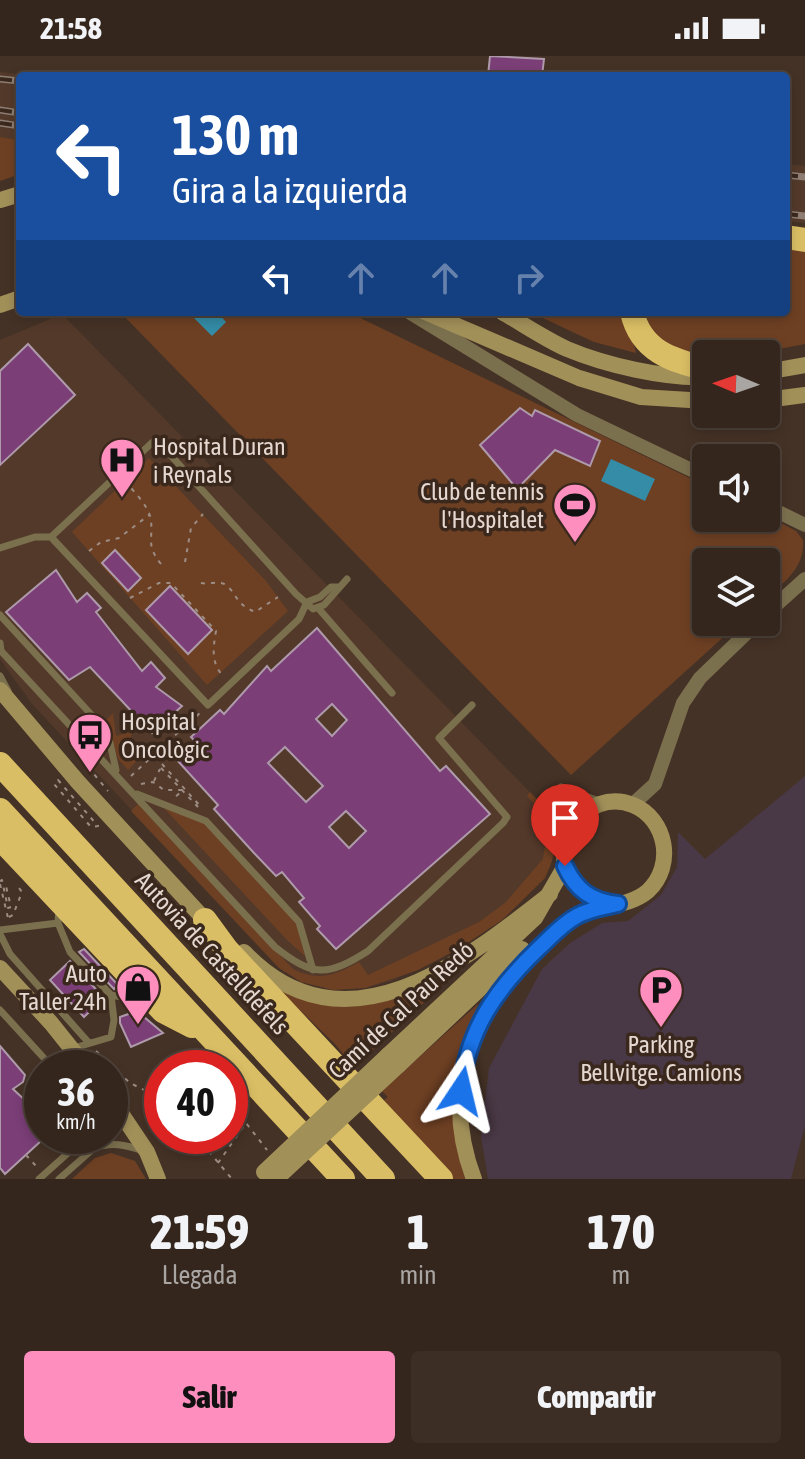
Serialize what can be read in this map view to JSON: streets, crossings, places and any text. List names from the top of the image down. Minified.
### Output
{"streets":{"highway":["Autovia de Castelldefels"],"street":["Camí de Cal Pau Redó"]},"places":{"hospital":["Hospital Duran i Reynals"],"sports":["Club de tennis l'Hospitalet"],"bus stop":["Hospital Oncològic"],"shop":["Auto Taller 24h"],"parking":["Parking Bellvitge. Camions"]},"north":"left","page":{"status":"21:58","turn":["130 m","Gira a la izquierda"],"speed":"36 km/h","limit":"40","eta":["21:59","Llegada","1","min","170","m"],"buttons":["Salir","Compartir"]}}
